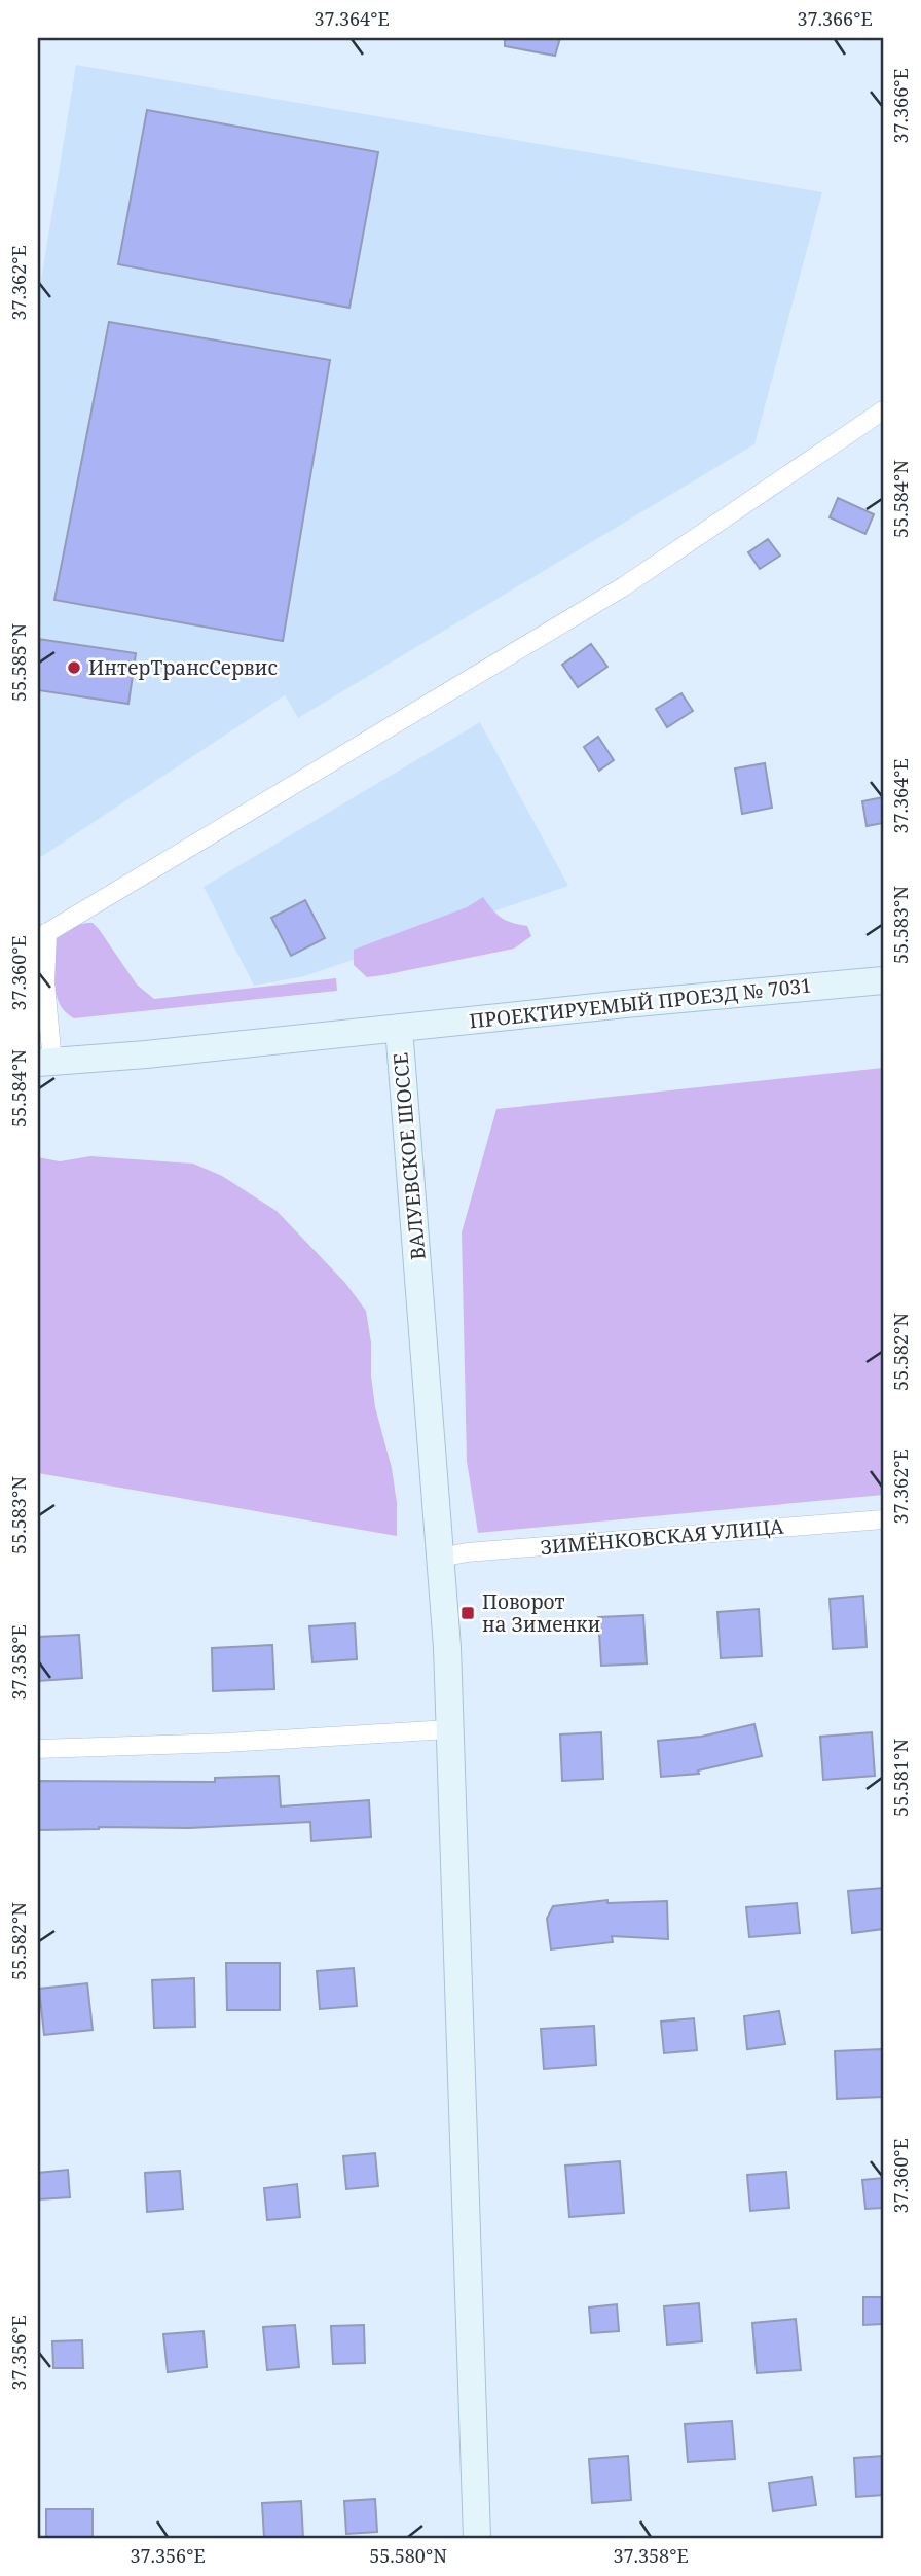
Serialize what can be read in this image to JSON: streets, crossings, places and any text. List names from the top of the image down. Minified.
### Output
{"streets":{"street":["ПРОЕКТИРУЕМЫЙ ПРОЕЗД № 7031","ВАЛУЕВСКОЕ ШОССЕ","ЗИМЁНКОВСКАЯ УЛИЦА"]},"crossings":[["ПРОЕКТИРУЕМЫЙ ПРОЕЗД № 7031","ВАЛУЕВСКОЕ ШОССЕ"],["ВАЛУЕВСКОЕ ШОССЕ","ЗИМЁНКОВСКАЯ УЛИЦА"]],"places":{"other":["ИнтерТрансСервис"],"transit":["Поворот на Зименки"]},"coordinates":["37.364°E","37.366°E","37.362°E","55.584°N","55.585°N","55.583°N","37.360°E","55.582°N","37.358°E","55.581°N","37.356°E","55.580°N"]}
